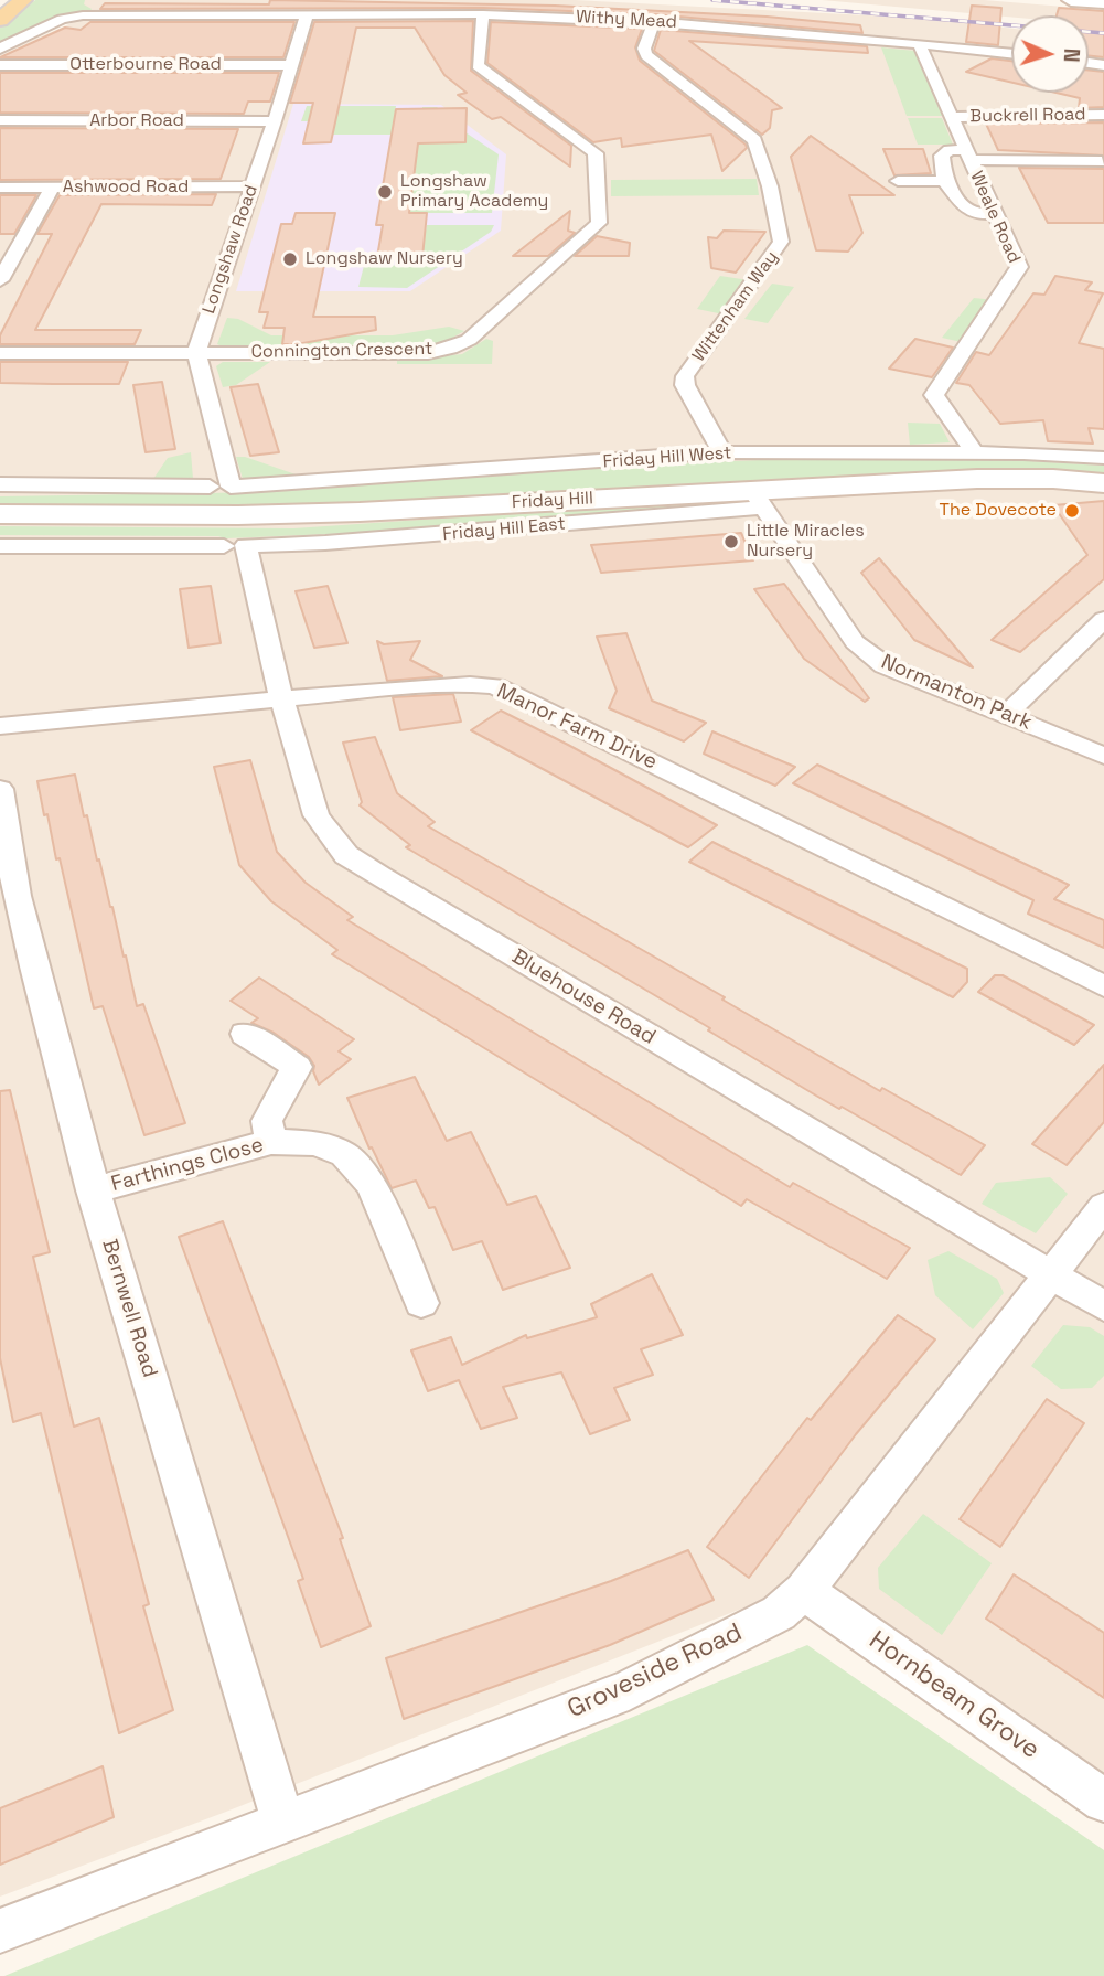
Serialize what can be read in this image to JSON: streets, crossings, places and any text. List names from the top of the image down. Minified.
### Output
{"streets":{"main road":["Friday Hill"],"street":["Withy Mead","Otterbourne Road","Buckrell Road","Arbor Road","Ashwood Road","Weale Road","Longshaw Road","Wittenham Way","Connington Crescent","Friday Hill West","Friday Hill East","Normanton Park","Manor Farm Drive","Bluehouse Road","Farthings Close","Bernwell Road","Groveside Road","Hornbeam Grove"]},"crossings":[["Withy Mead","Weale Road"],["Withy Mead","Longshaw Road"],["Withy Mead","Wittenham Way"],["Withy Mead","Connington Crescent"],["Otterbourne Road","Longshaw Road"],["Buckrell Road","Weale Road"],["Arbor Road","Longshaw Road"],["Ashwood Road","Longshaw Road"],["Weale Road","Friday Hill West"],["Longshaw Road","Connington Crescent"],["Wittenham Way","Friday Hill West"],["Friday Hill","Friday Hill East"],["Friday Hill","Normanton Park"],["Friday Hill East","Normanton Park"],["Friday Hill East","Bluehouse Road"],["Manor Farm Drive","Bluehouse Road"],["Bluehouse Road","Groveside Road"],["Farthings Close","Bernwell Road"],["Bernwell Road","Groveside Road"],["Groveside Road","Hornbeam Grove"]],"places":["Longshaw Primary Academy","Longshaw Nursery","The Dovecote","Little Miracles Nursery"],"north":"right"}
